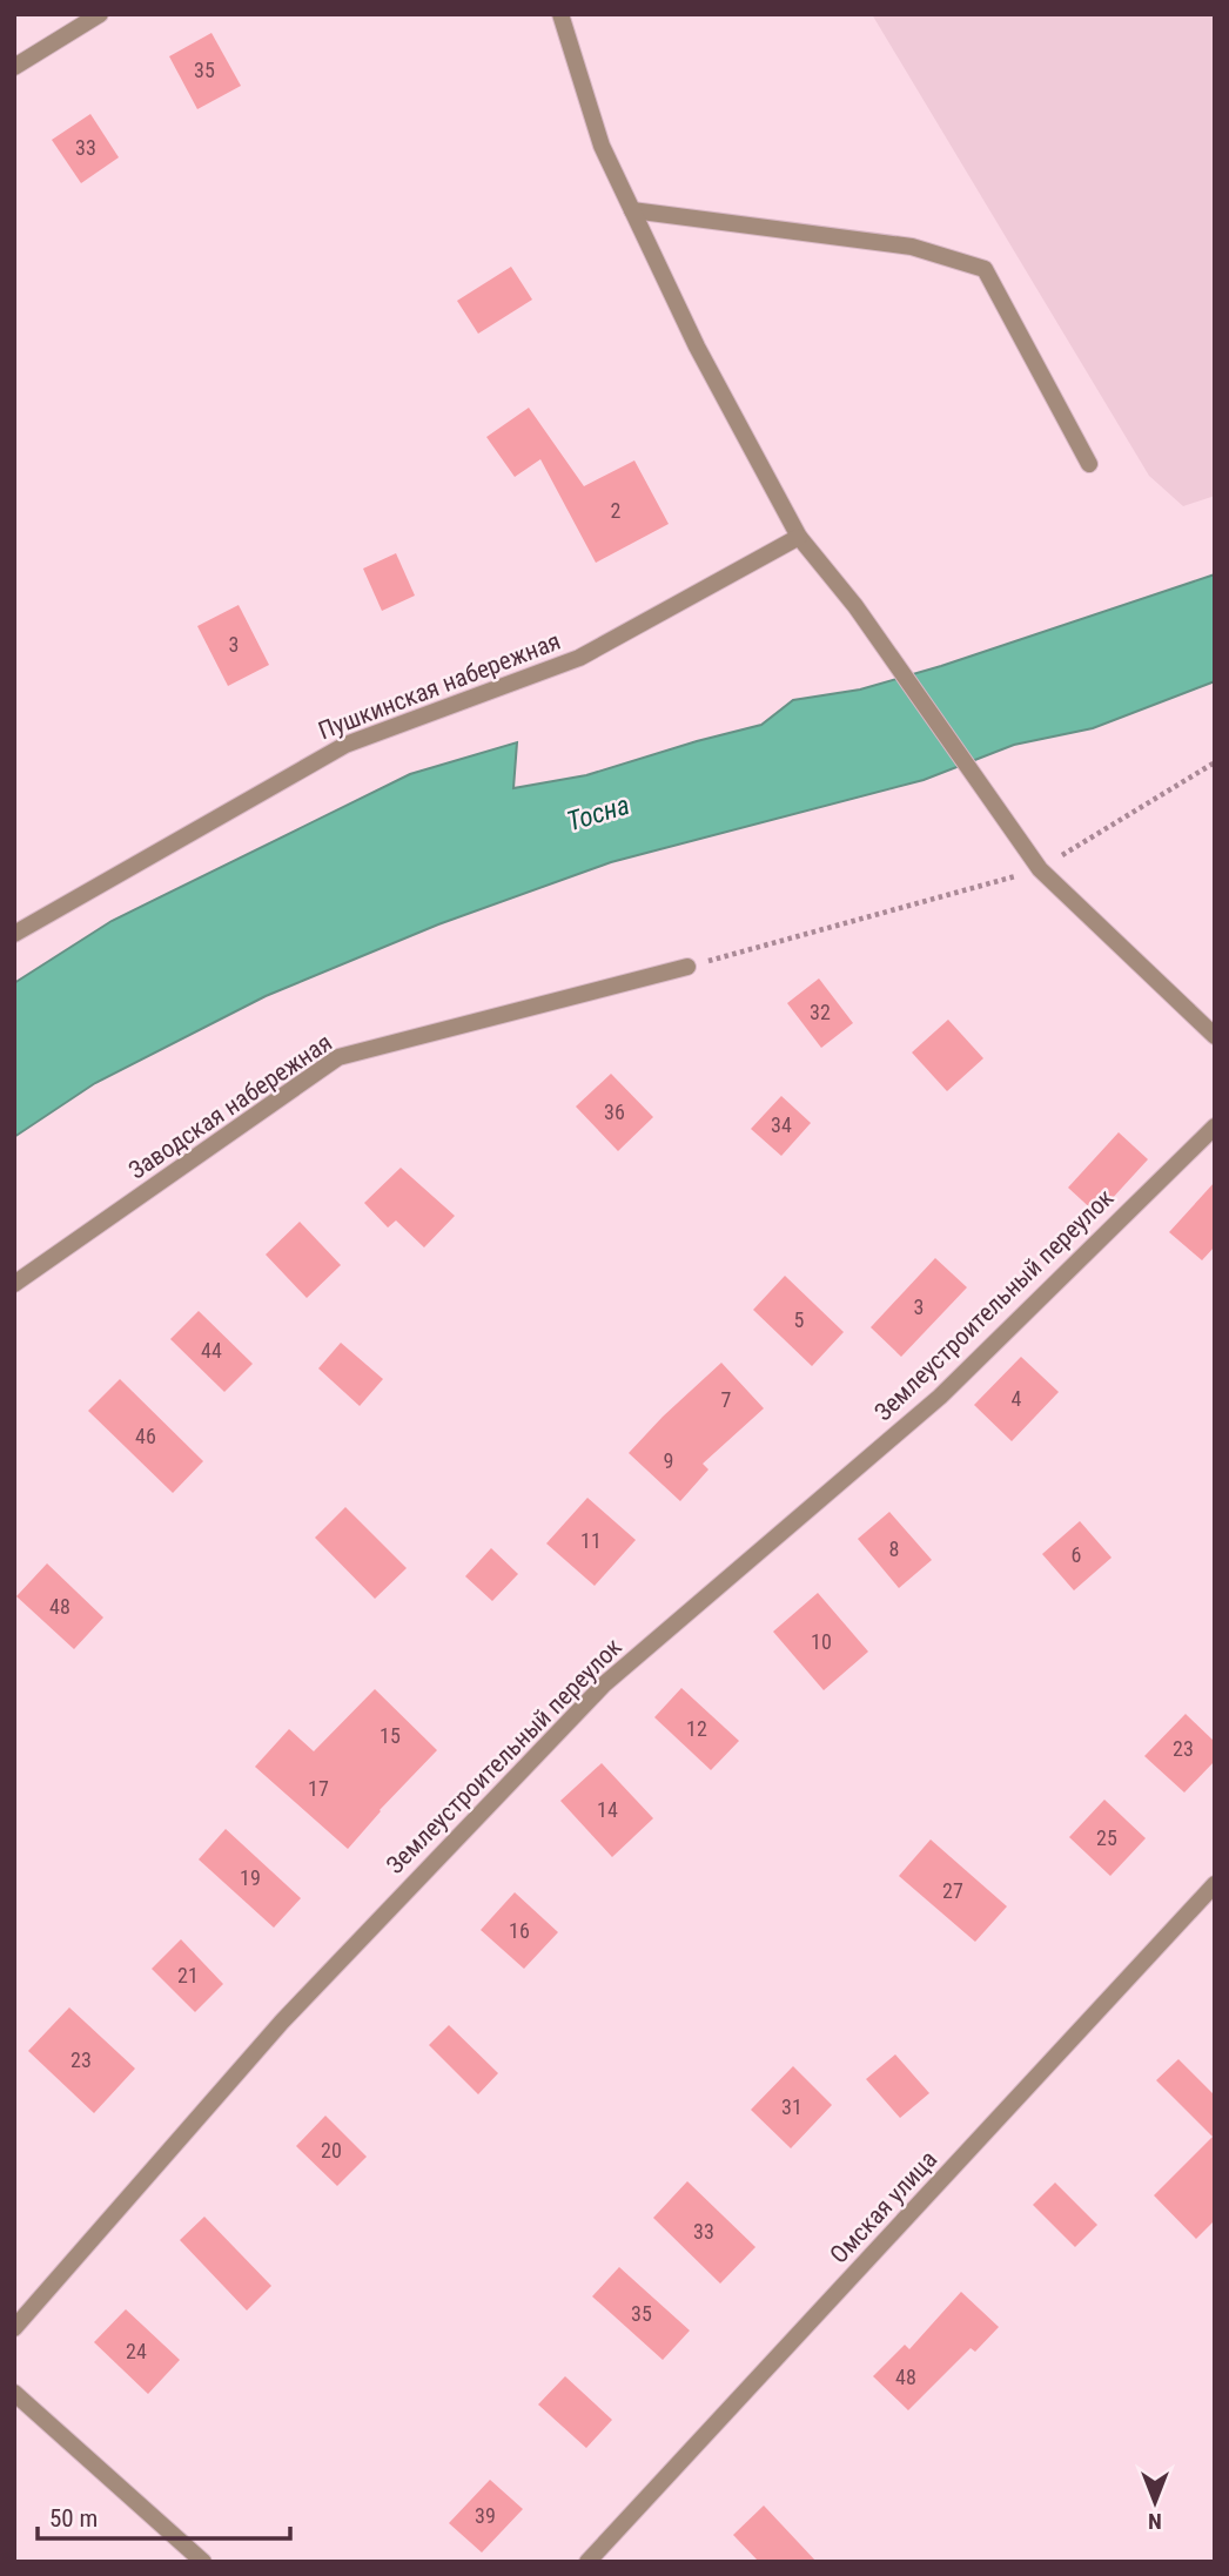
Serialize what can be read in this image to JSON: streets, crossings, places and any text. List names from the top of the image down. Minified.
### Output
{"streets":{"street":["Пушкинская набережная","Заводская набережная","Землеустроительный переулок","Омская улица"]},"water":["Тосна"],"house_numbers":["35","33","2","3","32","36","34","3","5","44","4","7","46","9","11","8","6","48","10","12","15","23","17","14","25","19","27","16","21","23","31","20","33","35","24","48","39"],"scale_bar":"50 m","north":"bottom"}
